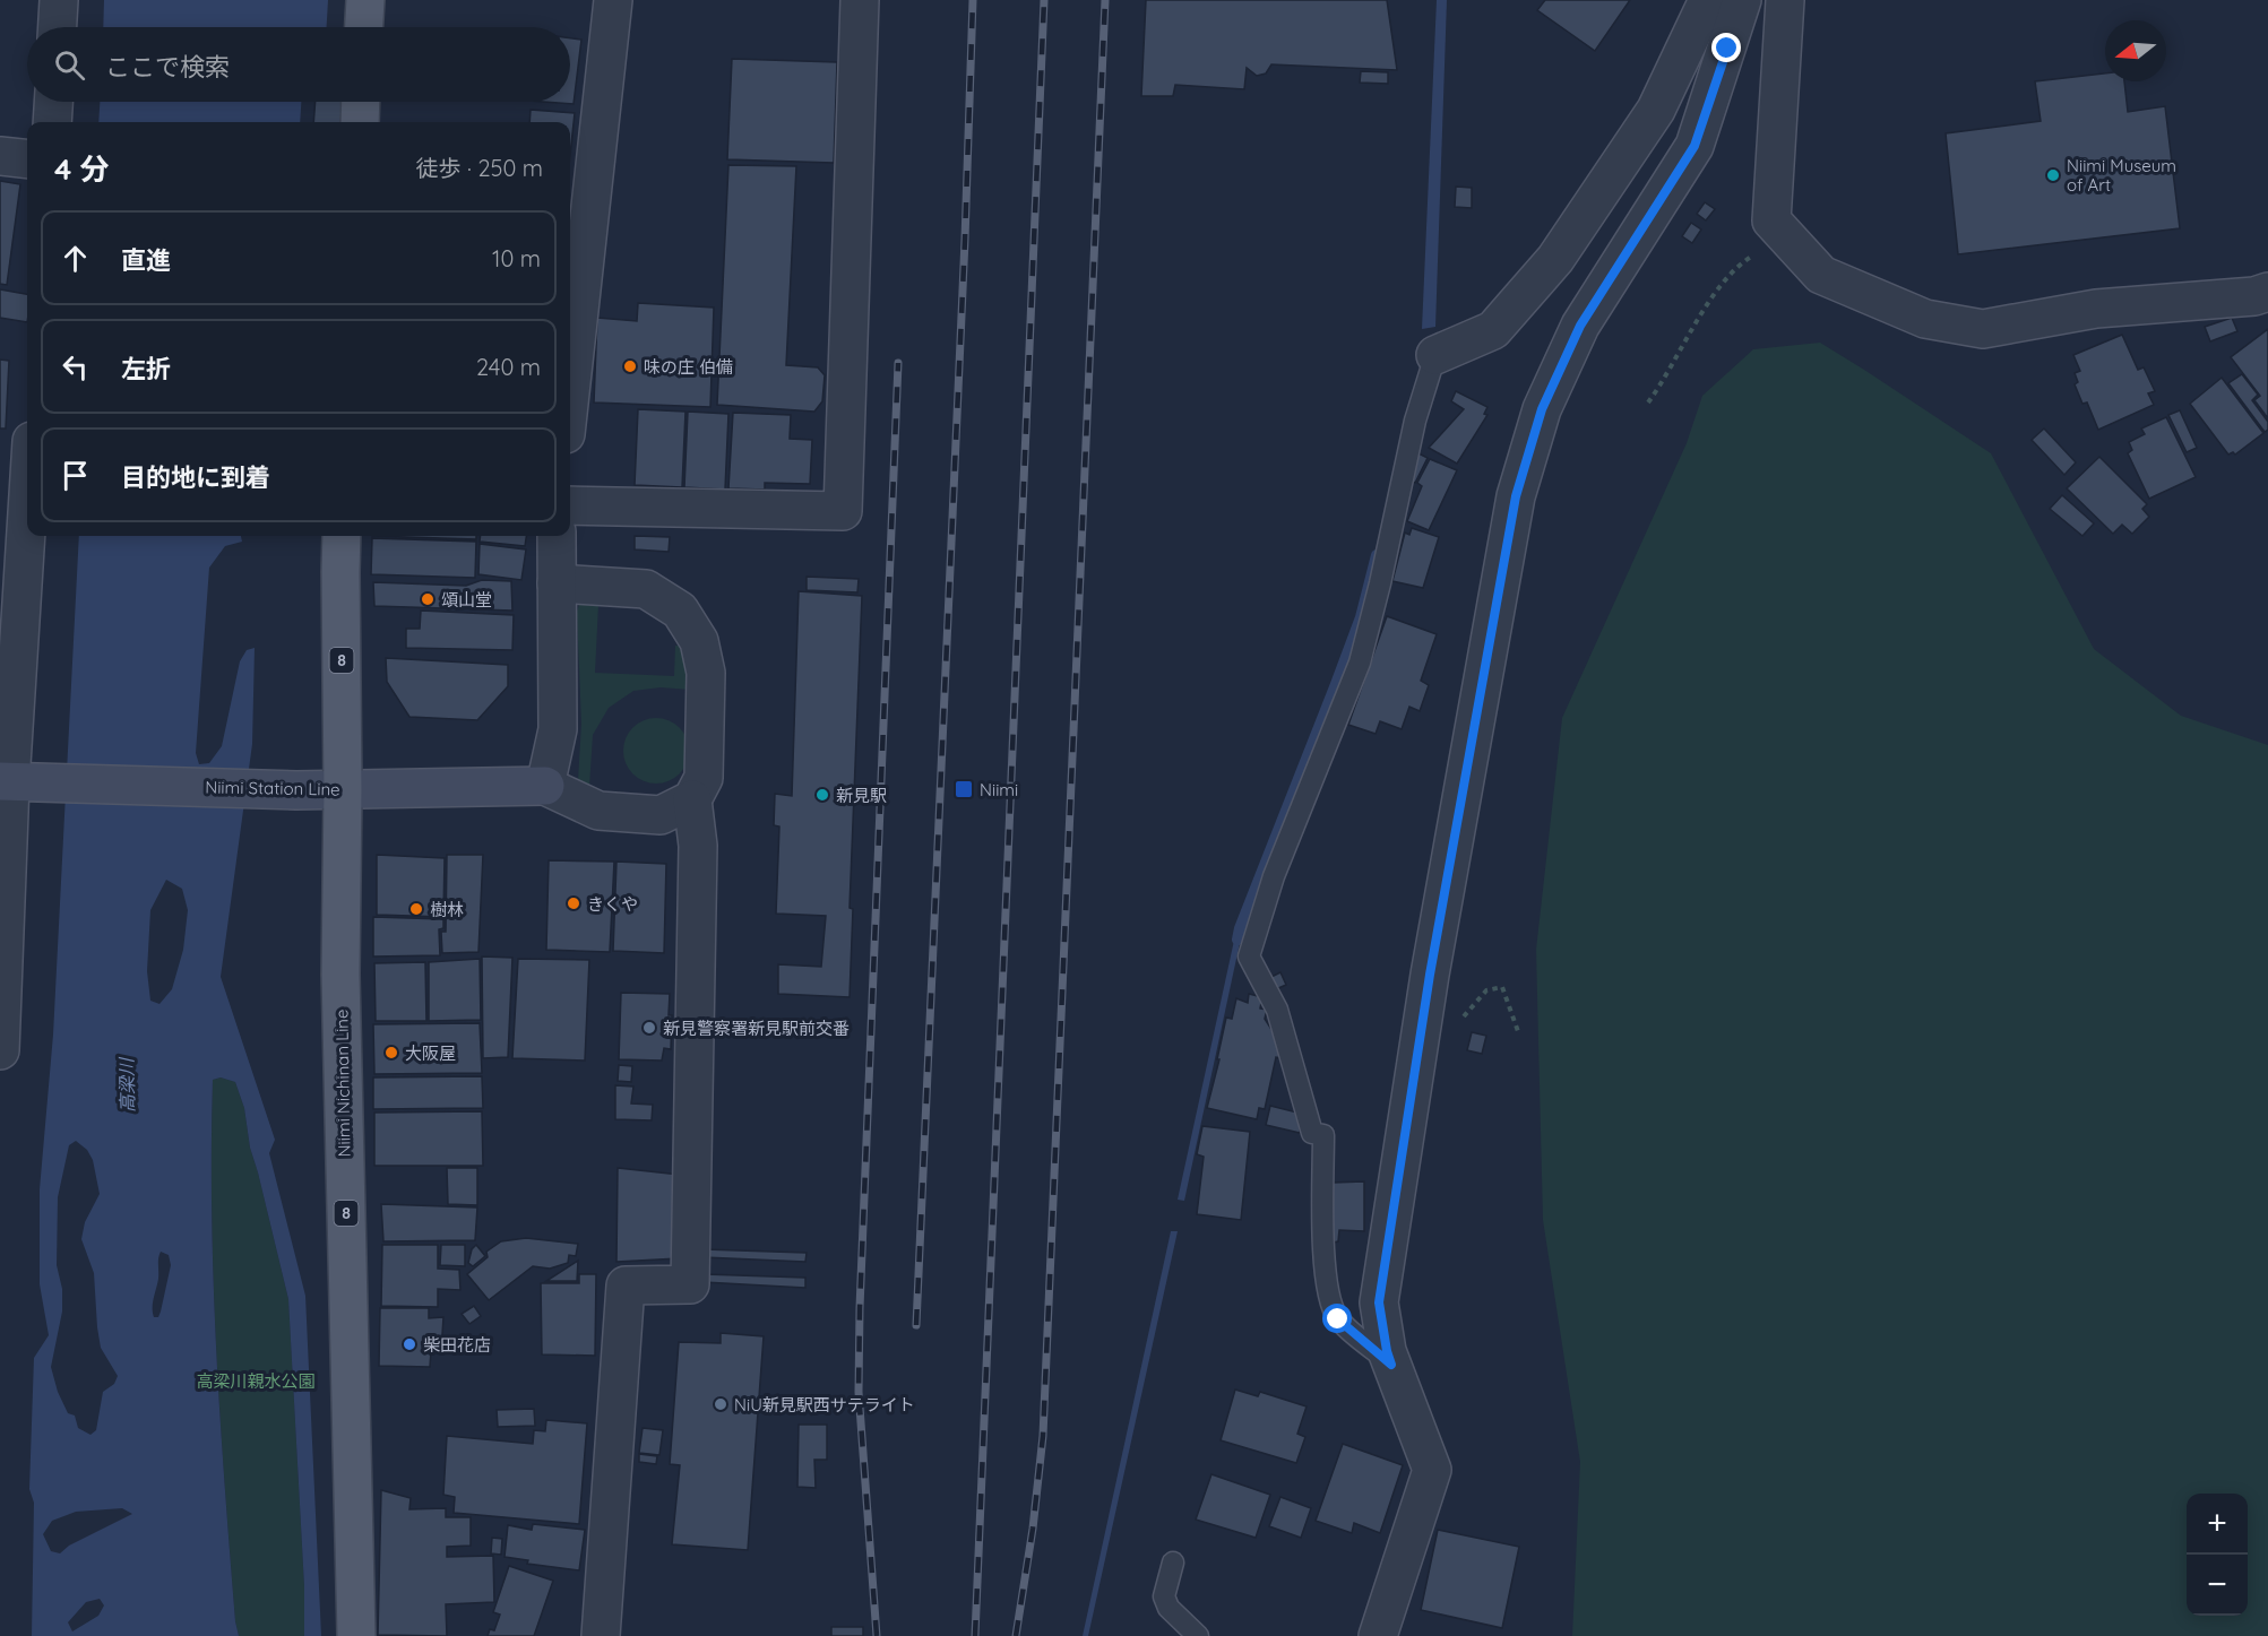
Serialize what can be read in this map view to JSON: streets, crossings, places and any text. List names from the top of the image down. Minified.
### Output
{"streets":{"main road":["8","Niimi Station Line","Niimi Nichinan Line"]},"crossings":[["Niimi Station Line","Niimi Nichinan Line"]],"water":["高梁川"],"parks":["高梁川親水公園"],"places":{"other":["Niimi Museum of Art","味の庄 伯備","頌山堂","新見駅","きくや","樹林","新見警察署新見駅前交番","大阪屋","柴田花店","NiU新見駅西サテライト"],"transit":["Niimi"]},"north":"left","page":{"search":"ここで検索","heading":["4 分","徒歩 · 250 m"],"list":[["直進","10 m"],["左折","240 m"],"目的地に到着"],"map_buttons":["+","−"]}}
